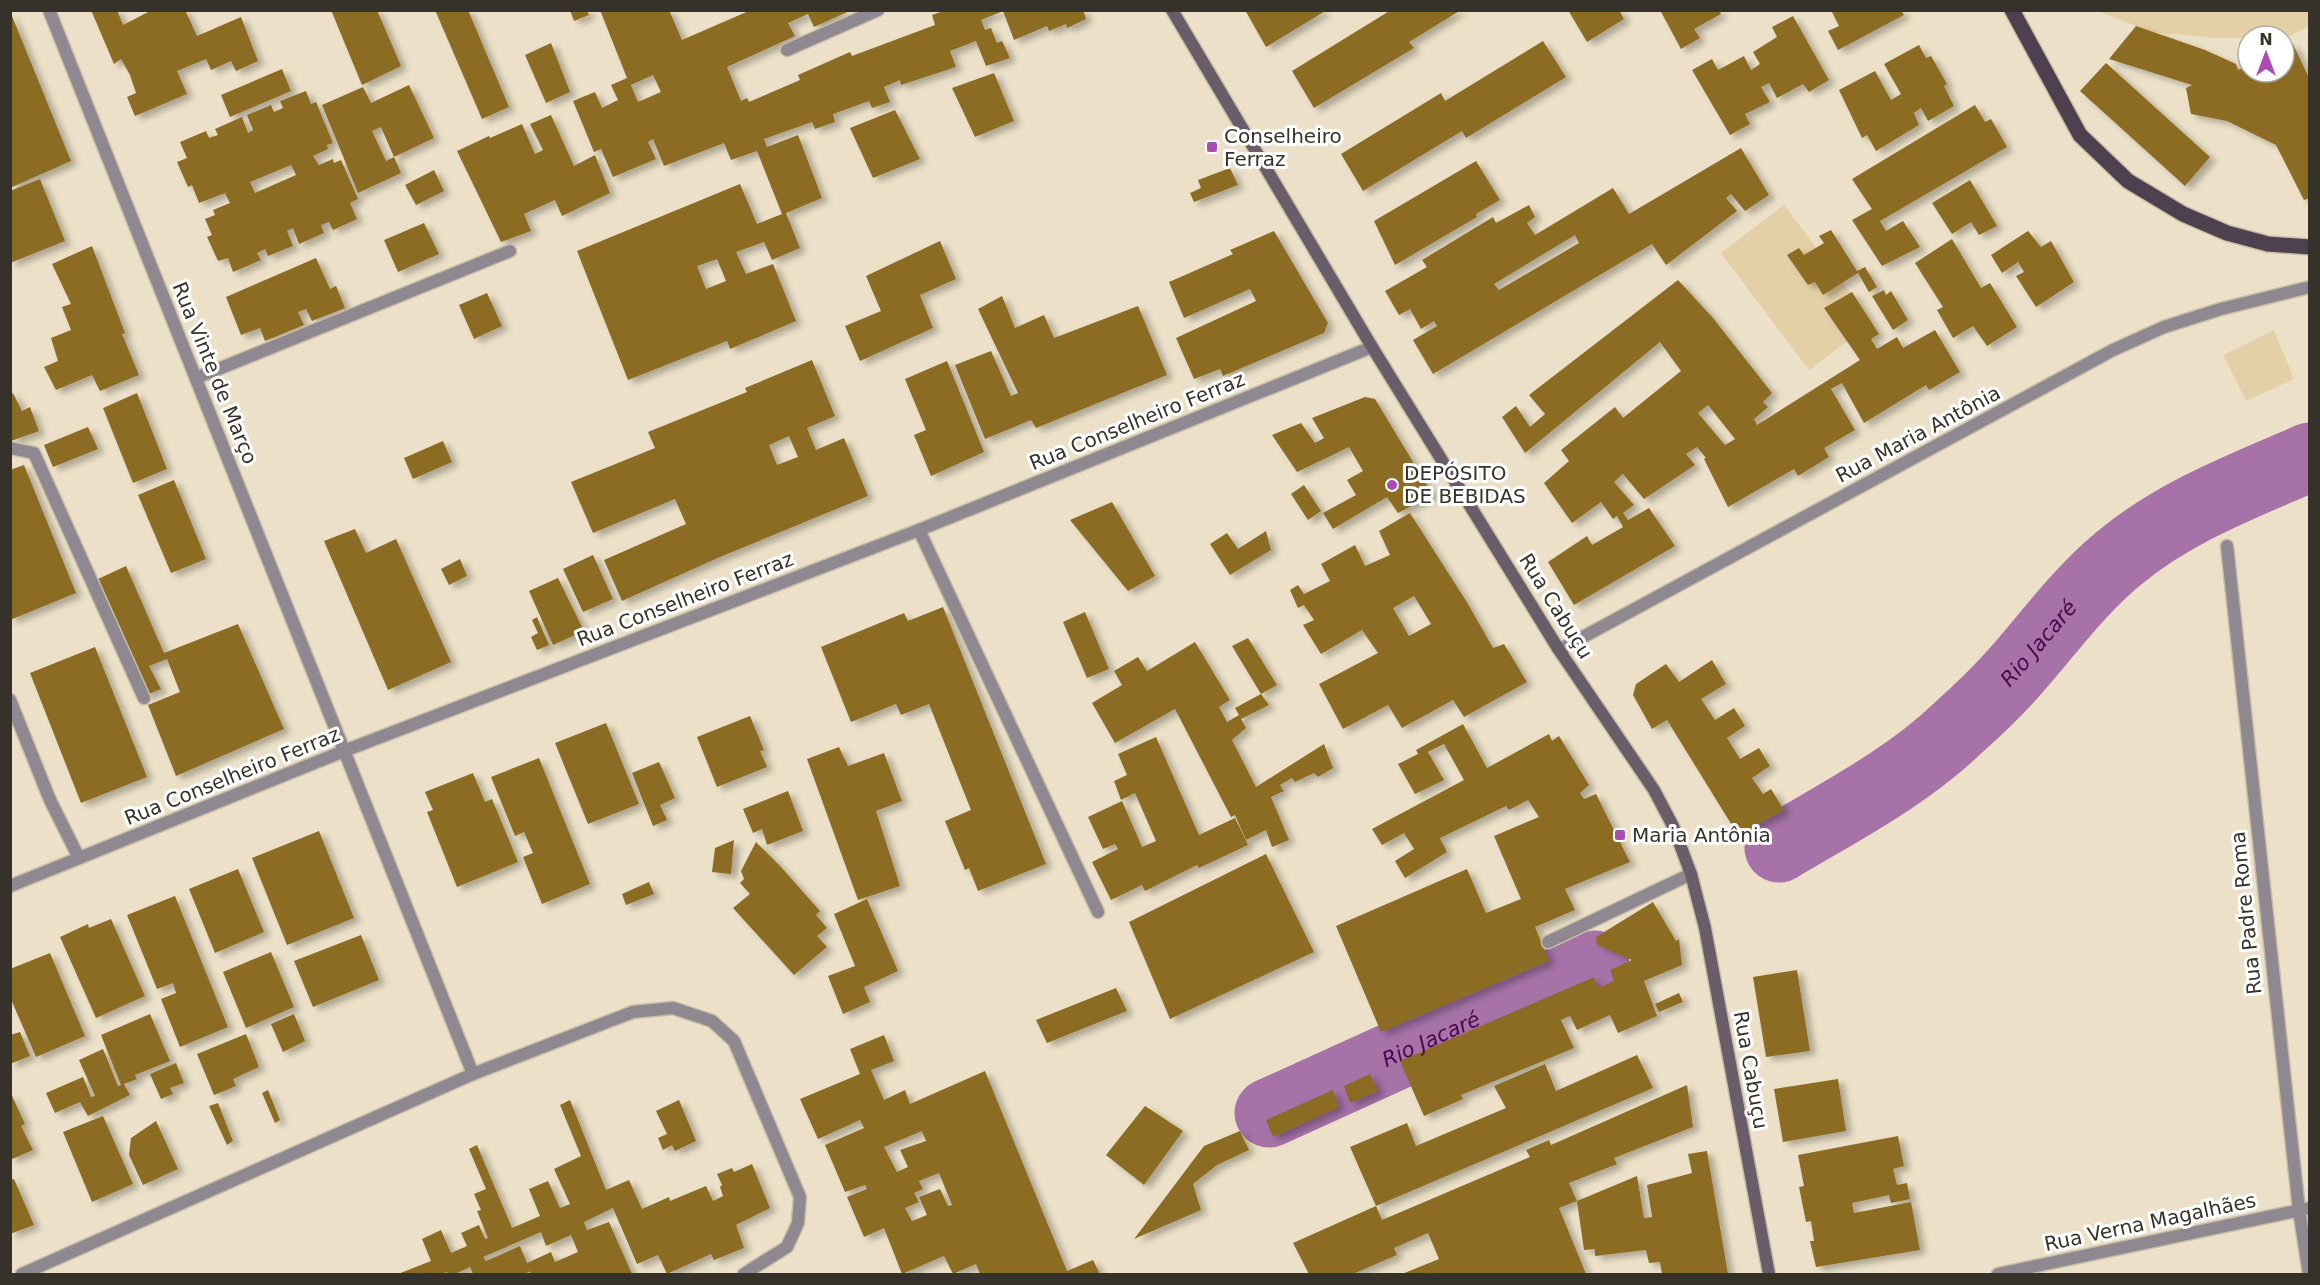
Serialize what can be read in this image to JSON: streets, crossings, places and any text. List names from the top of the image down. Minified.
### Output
{"streets":{"street":["Rua Vinte de Março","Rua Conselheiro Ferraz","Rua Maria Antônia","Rua Cabuçu","Rua Padre Roma","Rua Verna Magalhães"]},"crossings":[["Rua Vinte de Março","Rua Conselheiro Ferraz"],["Rua Conselheiro Ferraz","Rua Cabuçu"],["Rua Maria Antônia","Rua Cabuçu"],["Rua Padre Roma","Rua Verna Magalhães"]],"water":["Rio Jacaré"],"places":{"transit":["Conselheiro Ferraz","Maria Antônia"],"other":["DEPÓSITO DE BEBIDAS"]},"north":"top"}
